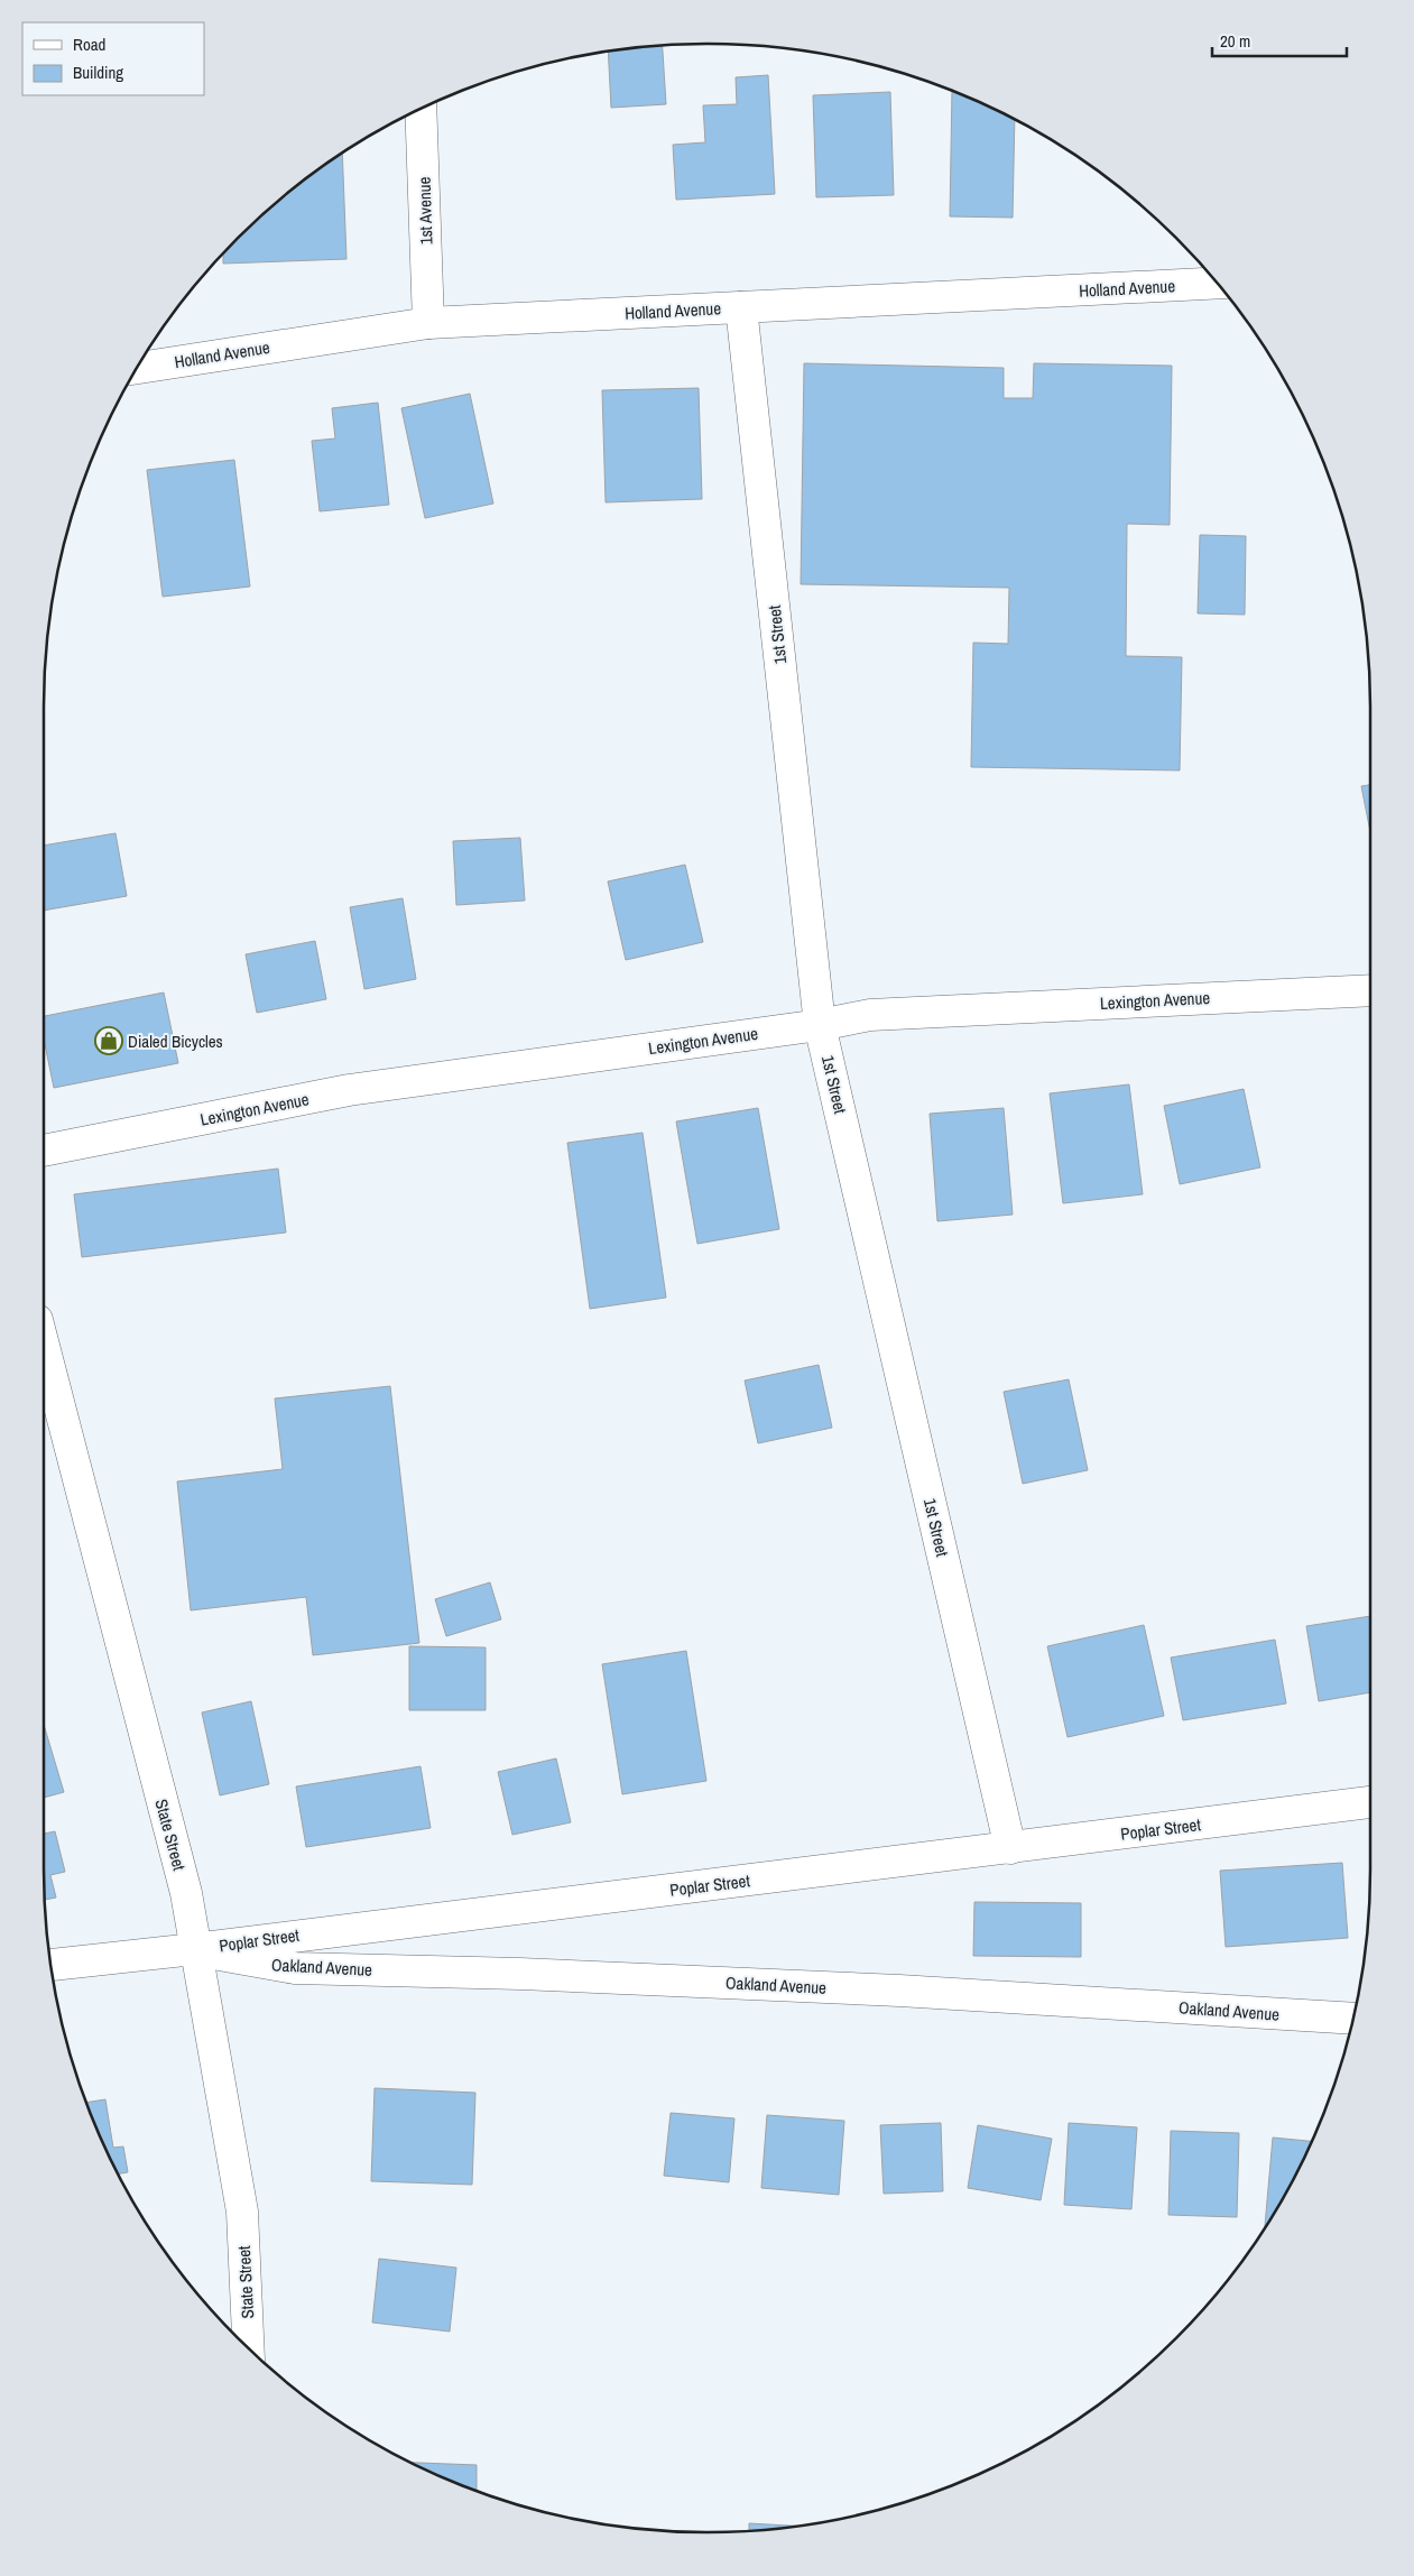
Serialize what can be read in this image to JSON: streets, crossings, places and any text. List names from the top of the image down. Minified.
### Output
{"streets":{"street":["1st Avenue","Holland Avenue","1st Street","Lexington Avenue","Poplar Street","State Street","Oakland Avenue"]},"crossings":[["1st Avenue","Holland Avenue"],["Holland Avenue","1st Street"],["1st Street","Lexington Avenue"],["1st Street","Poplar Street"],["Poplar Street","State Street"],["Poplar Street","Oakland Avenue"],["State Street","Oakland Avenue"]],"places":{"shop":["Dialed Bicycles"]},"legend":["Road","Building"],"scale_bar":"20 m"}
